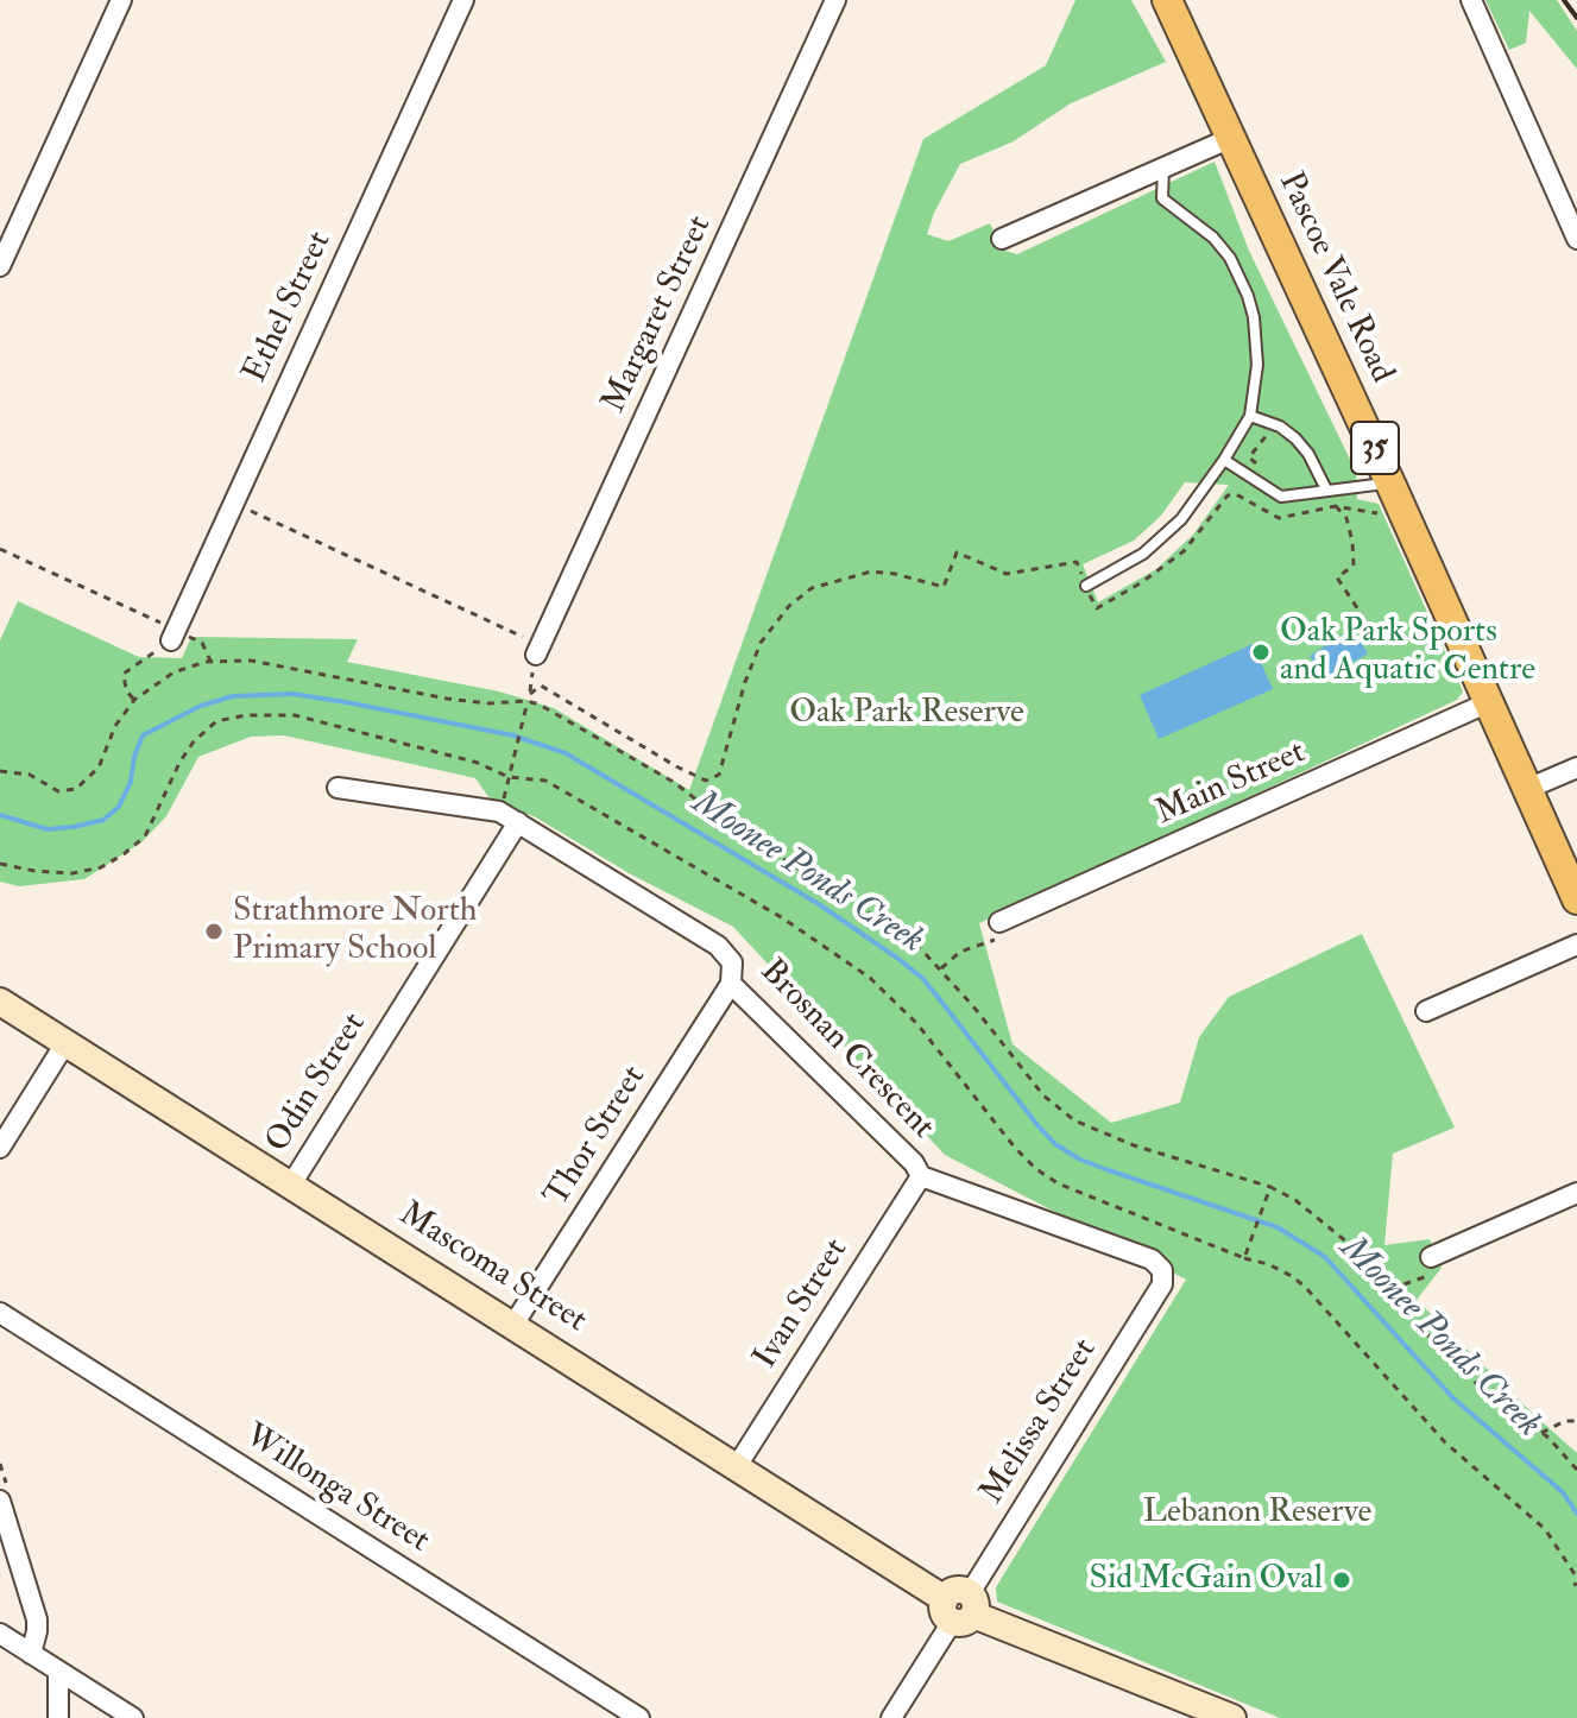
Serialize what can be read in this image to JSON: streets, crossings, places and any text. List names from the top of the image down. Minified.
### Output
{"streets":{"main road":["Pascoe Vale Road","35","Mascoma Street"],"street":["Ethel Street","Margaret Street","Main Street","Brosnan Crescent","Odin Street","Thor Street","Ivan Street","Melissa Street","Willonga Street"]},"crossings":[["Pascoe Vale Road","Main Street"],["Brosnan Crescent","Odin Street"],["Brosnan Crescent","Thor Street"],["Brosnan Crescent","Ivan Street"],["Brosnan Crescent","Melissa Street"],["Odin Street","Mascoma Street"],["Thor Street","Mascoma Street"],["Mascoma Street","Ivan Street"],["Mascoma Street","Melissa Street"]],"water":["Moonee Ponds Creek"],"parks":["Oak Park Reserve","Lebanon Reserve"],"places":["Oak Park Sports and Aquatic Centre","Strathmore North Primary School","Sid McGain Oval"]}
